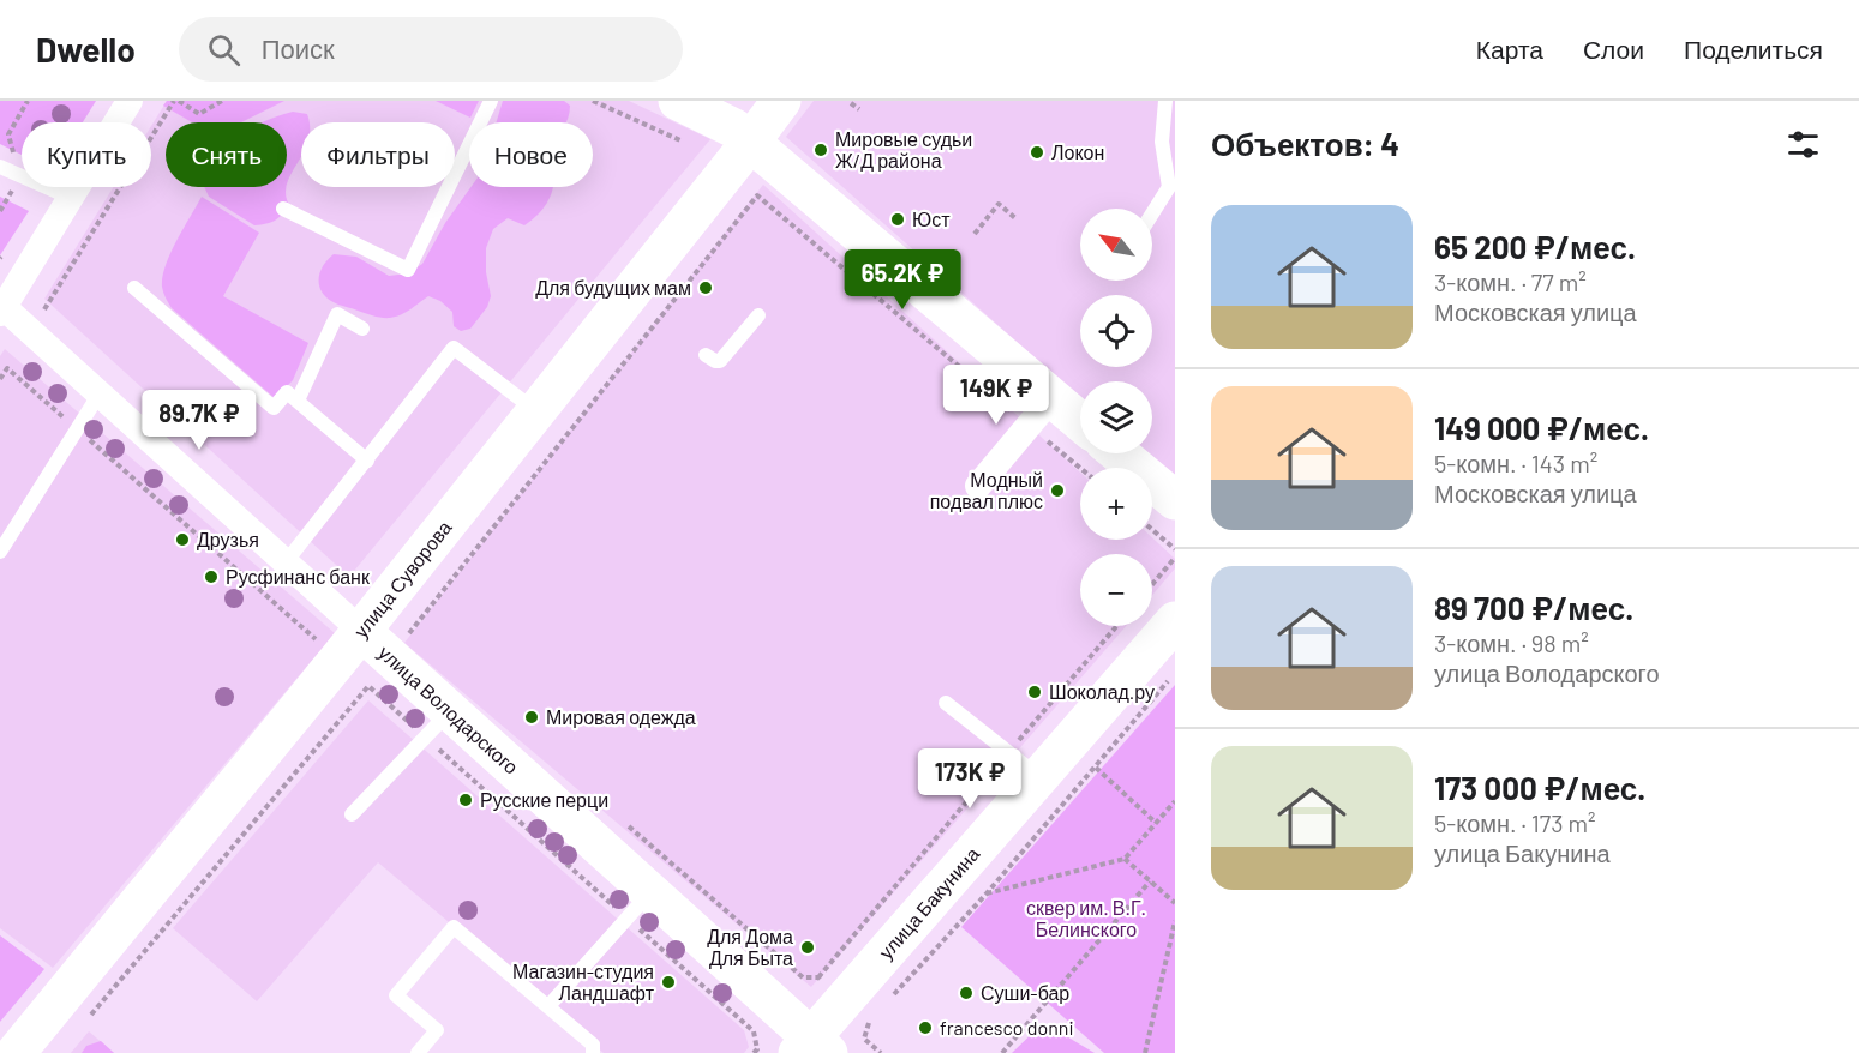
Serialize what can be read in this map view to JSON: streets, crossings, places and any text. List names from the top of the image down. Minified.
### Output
{"streets":{"main road":["улица Суворова","улица Володарского","улица Бакунина"]},"crossings":[["улица Суворова","улица Володарского"],["улица Володарского","улица Бакунина"]],"parks":["сквер им. В.Г. Белинского"],"places":["Мировые судьи Ж/Д района","Локон","Юст","Для будущих мам","Модный подвал плюс","Друзья","Русфинанс банк","Шоколад.ру","Мировая одежда","Русские перци","Для Дома Для Быта","Магазин-студия Ландшафт","Суши-бар","francesco donni"],"north":"top left","page":{"header":"Dwello","search":"Поиск","nav":["Карта","Слои","Поделиться"],"heading":"Объектов: 4","chip":["Купить","Снять","Фильтры","Новое"],"list":[{"name":"65 200 ₽/мес.","note":"3-комн. · 77 m² · Московская улица"},{"name":"149 000 ₽/мес.","note":"5-комн. · 143 m² · Московская улица"},{"name":"89 700 ₽/мес.","note":"3-комн. · 98 m² · улица Володарского"},{"name":"173 000 ₽/мес.","note":"5-комн. · 173 m² · улица Бакунина"}],"map_buttons":["+","−"],"price":["65.2K ₽","149K ₽","89.7K ₽","173K ₽"]}}
